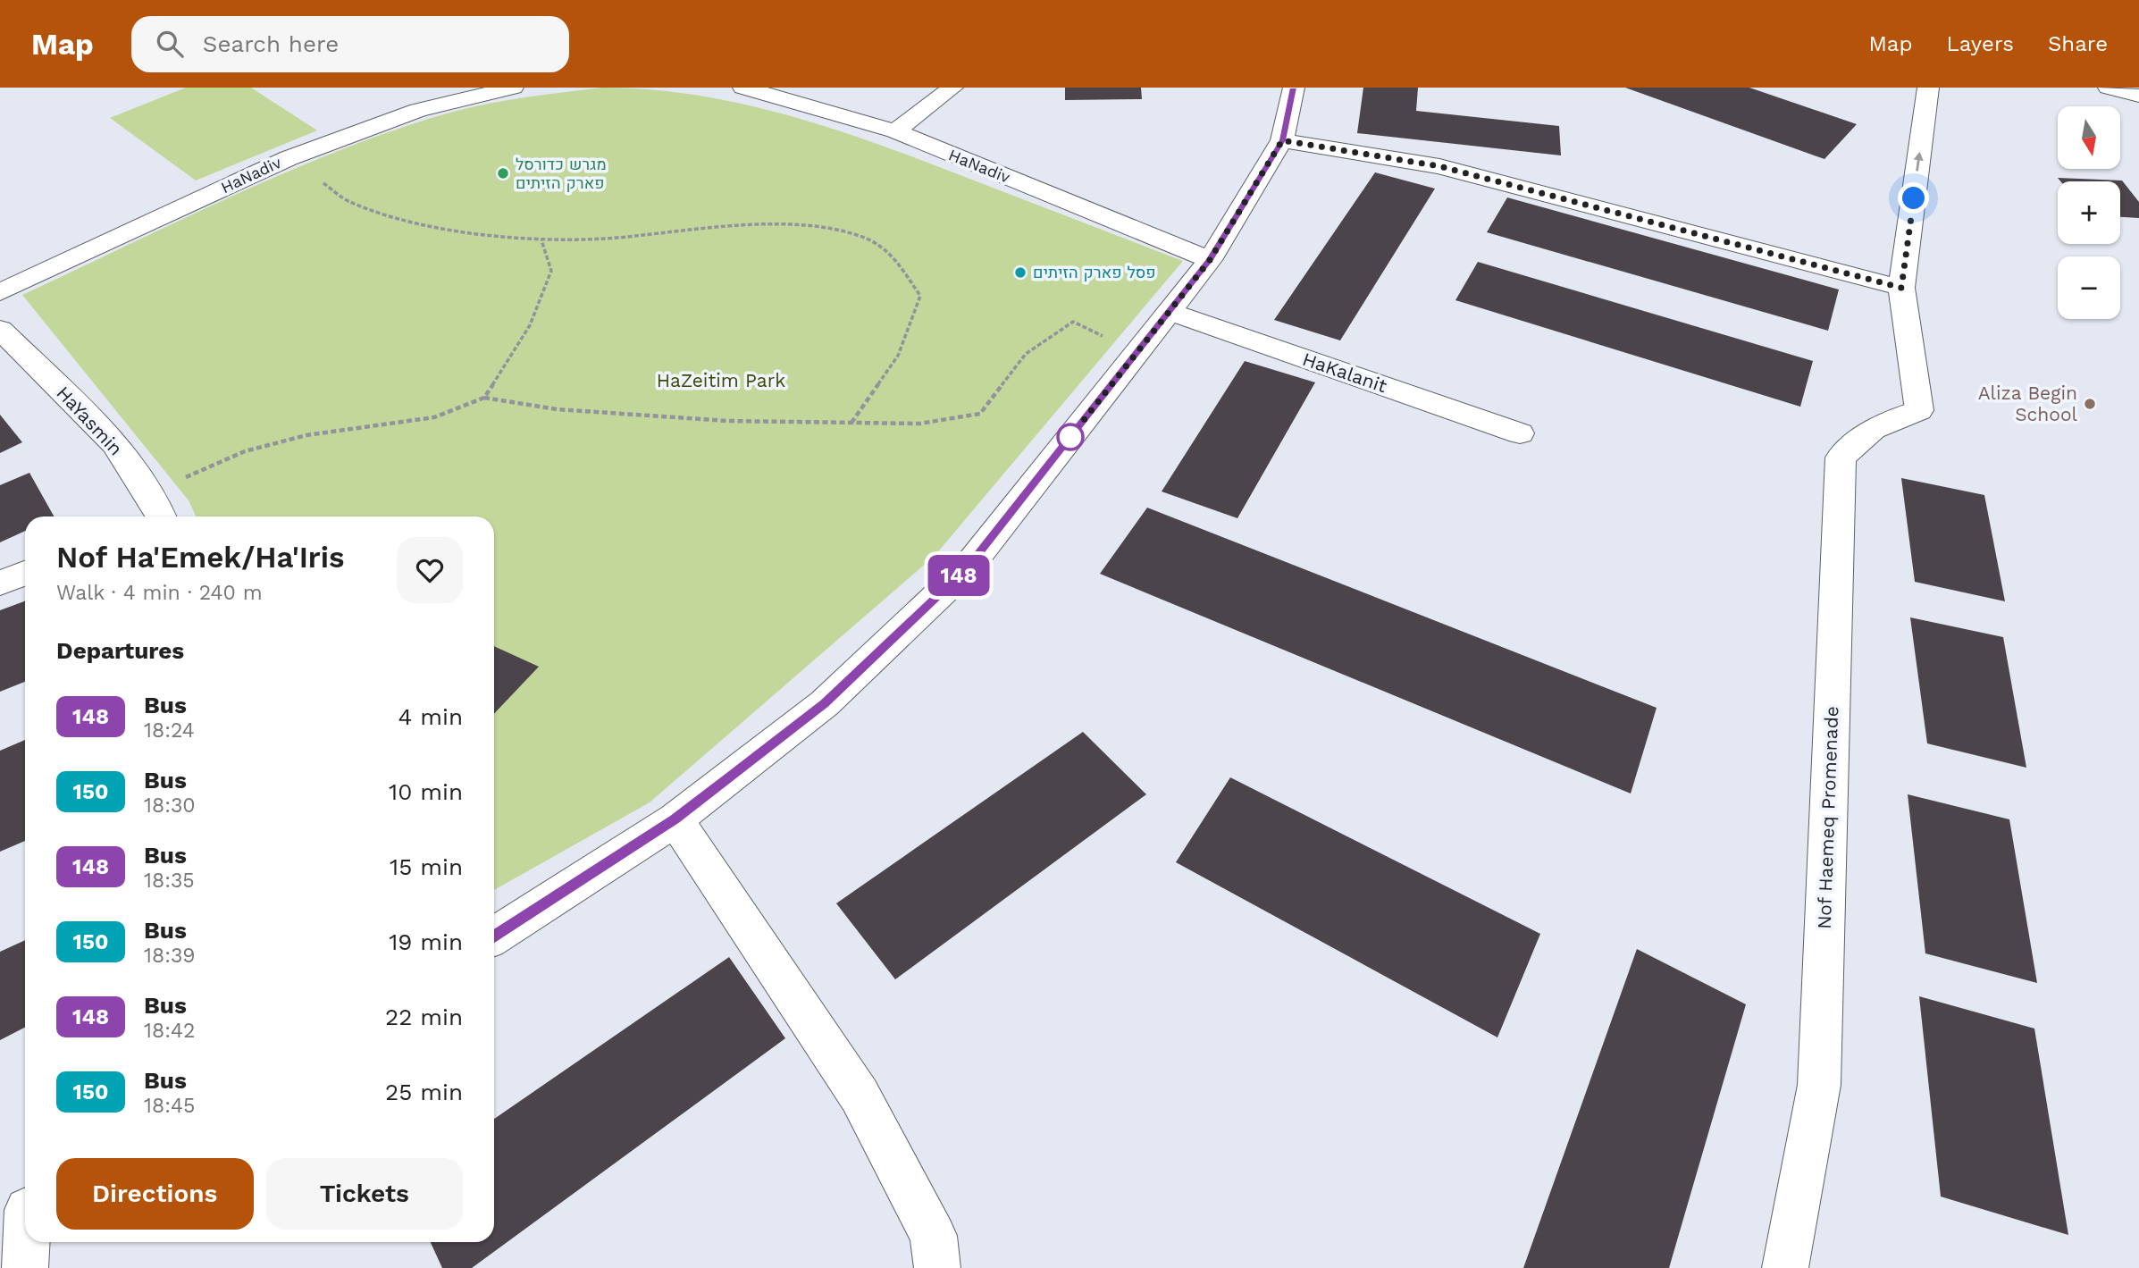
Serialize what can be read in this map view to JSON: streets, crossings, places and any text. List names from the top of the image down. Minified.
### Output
{"streets":{"street":["HaNadiv","HaKalanit","HaYasmin","Nof Haemeq Promenade"]},"parks":["HaZeitim Park"],"places":["מגרש כדורסל פארק הזיתים","פסל פארק הזיתים","Aliza Begin School"],"lines":["bus line 148"],"north":"bottom","page":{"header":"Map","search":"Search here","nav":["Map","Layers","Share"],"on_map":"148","map_buttons":["+","−"],"heading":[["Nof Ha'Emek/Ha'Iris","Walk · 4 min · 240 m"],"Departures"],"list":[{"mark":"148","name":"Bus","note":"18:24","value":"4 min"},{"mark":"150","name":"Bus","note":"18:30","value":"10 min"},{"mark":"148","name":"Bus","note":"18:35","value":"15 min"},{"mark":"150","name":"Bus","note":"18:39","value":"19 min"},{"mark":"148","name":"Bus","note":"18:42","value":"22 min"},{"mark":"150","name":"Bus","note":"18:45","value":"25 min"}],"buttons":["Directions","Tickets"]}}
